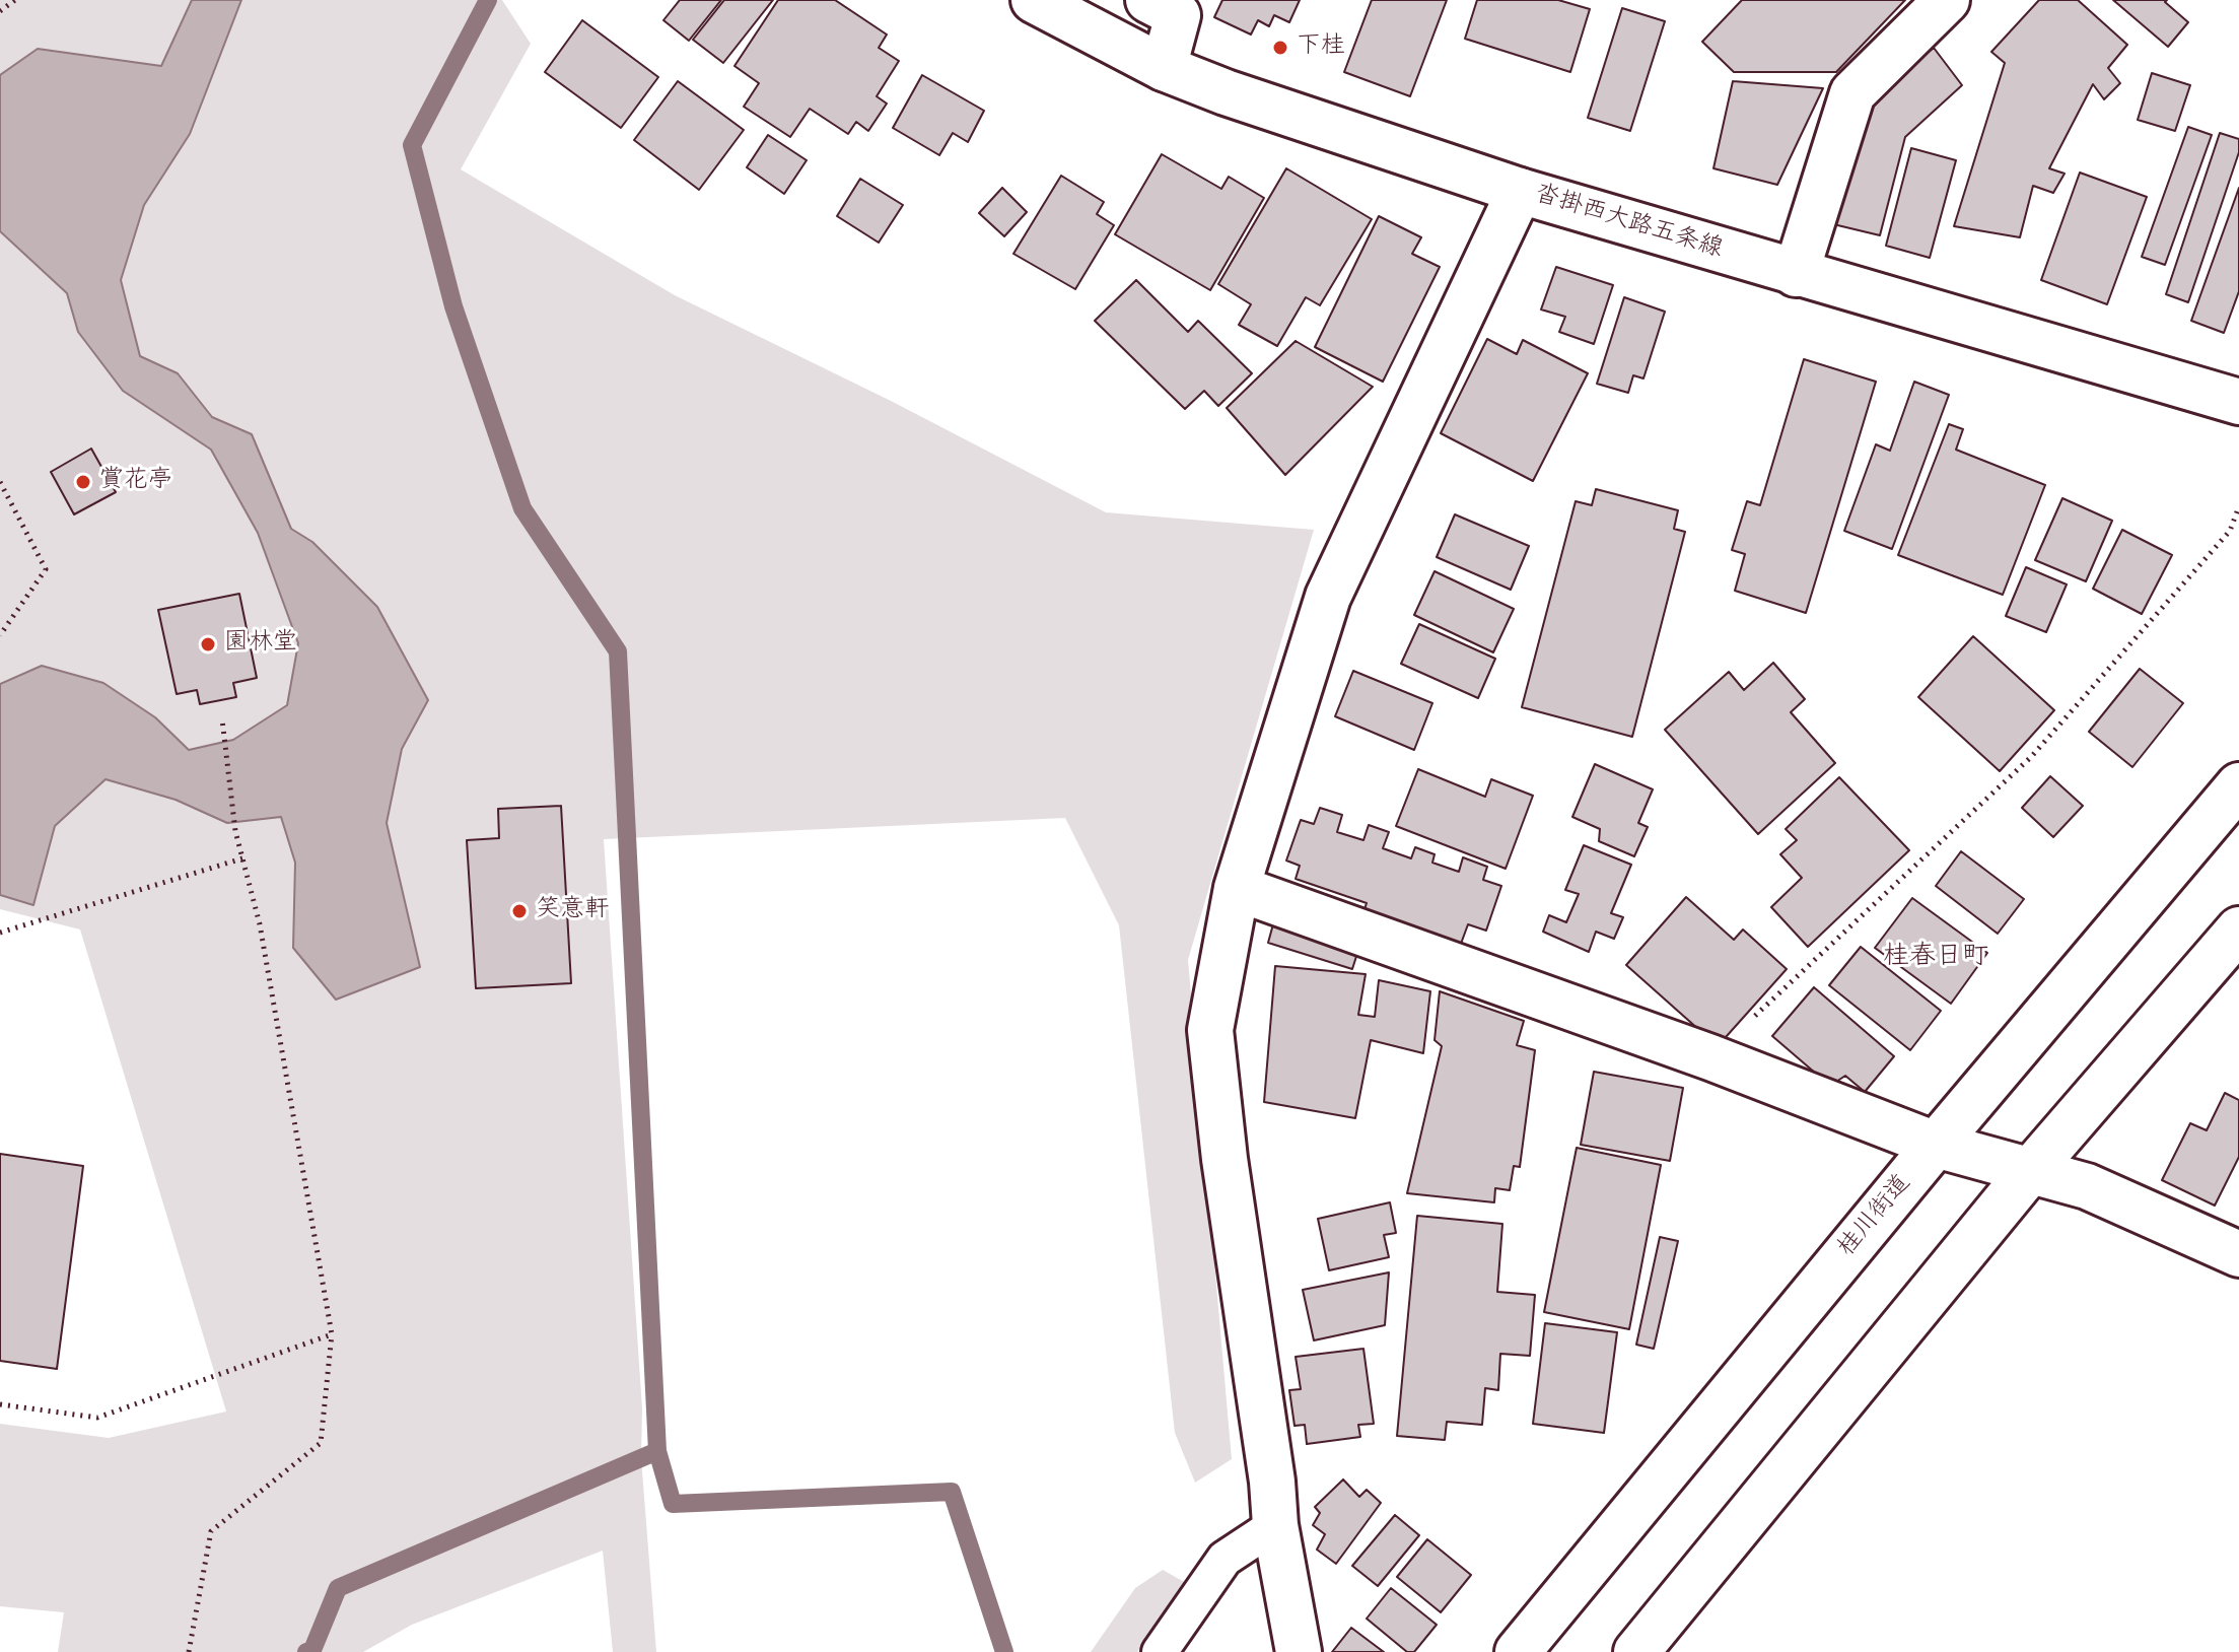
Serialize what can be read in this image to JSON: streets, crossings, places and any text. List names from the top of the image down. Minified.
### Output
{"streets":{"street":["沓掛西大路五条線","桂川街道"]},"districts":["桂春日町"],"places":["下桂","賞花亭","園林堂","笑意軒"]}
